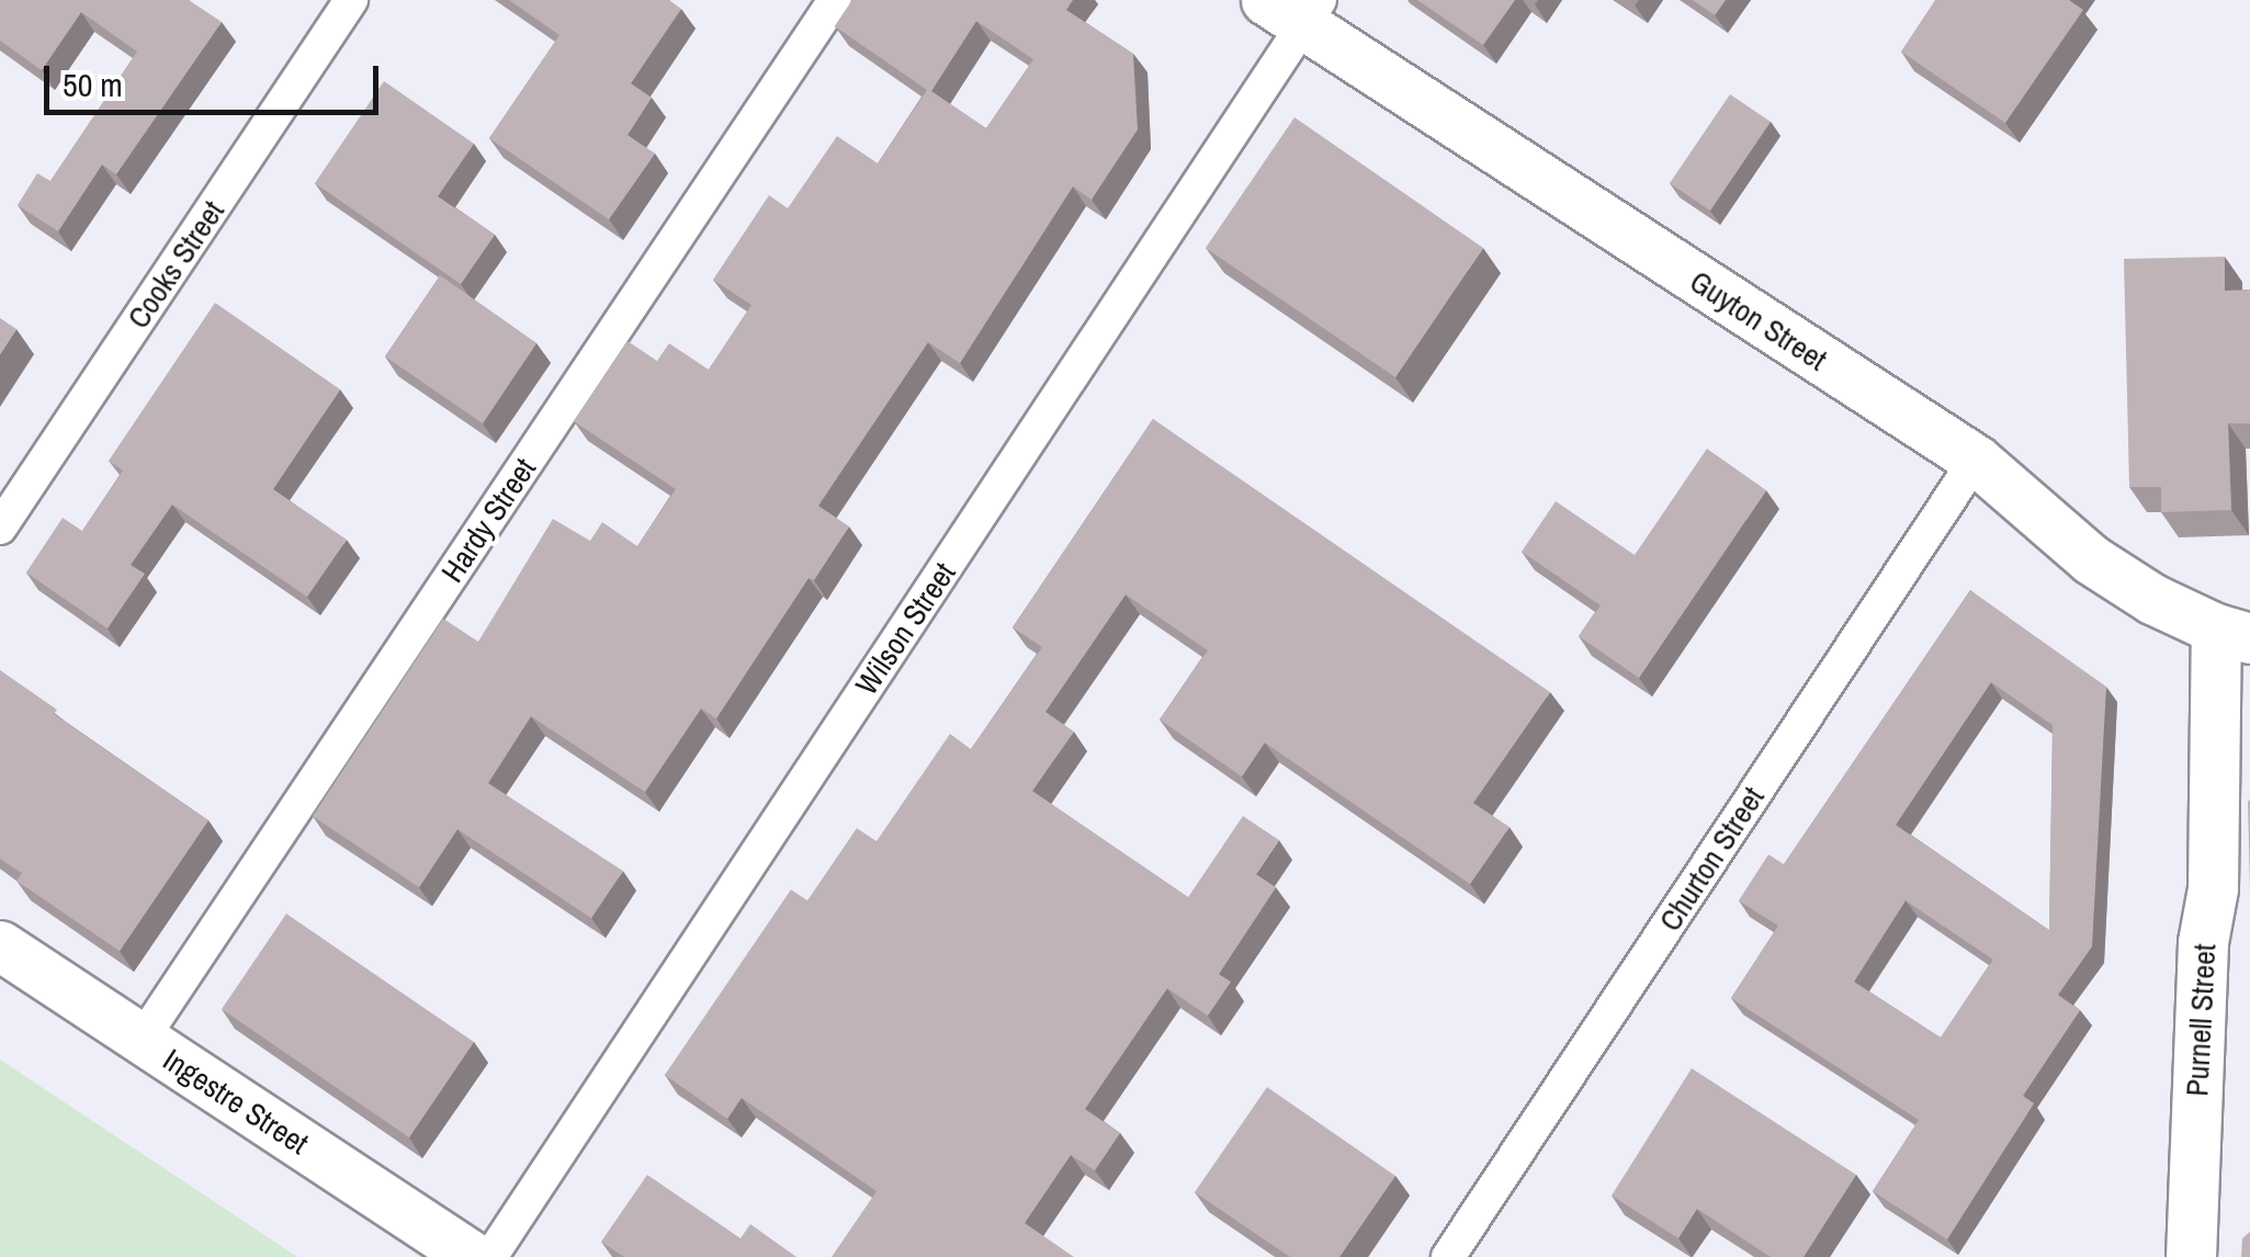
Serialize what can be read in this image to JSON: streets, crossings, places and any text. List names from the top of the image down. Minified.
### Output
{"streets":{"main road":["Guyton Street","Purnell Street","Ingestre Street"],"street":["Cooks Street","Hardy Street","Wilson Street","Churton Street"]},"crossings":[["Guyton Street","Wilson Street"],["Guyton Street","Churton Street"],["Guyton Street","Purnell Street"],["Hardy Street","Ingestre Street"]],"scale_bar":"50 m"}
